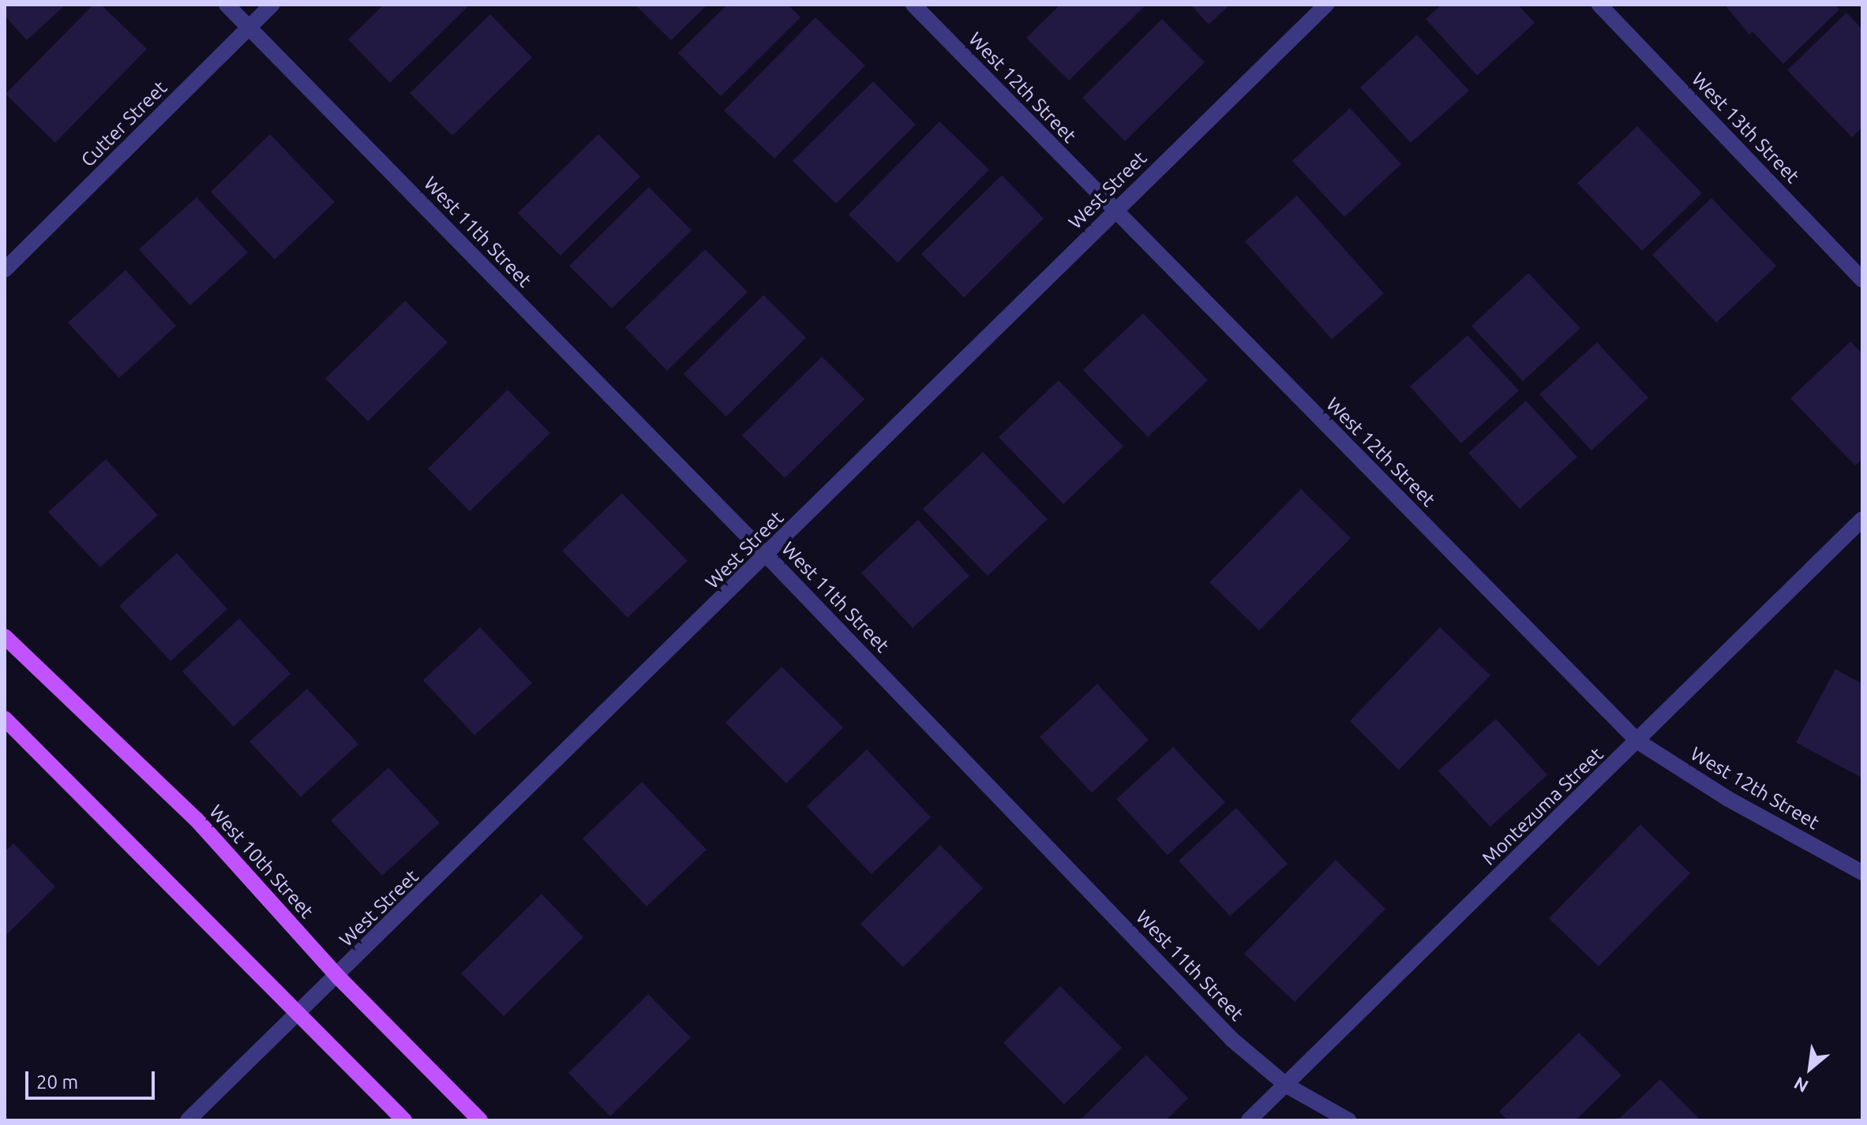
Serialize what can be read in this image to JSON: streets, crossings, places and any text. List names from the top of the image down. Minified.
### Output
{"streets":{"main road":["West 10th Street"],"street":["West 12th Street","Cutter Street","West 13th Street","West Street","West 11th Street","Montezuma Street"]},"crossings":[["West 12th Street","West Street"],["West 12th Street","Montezuma Street"],["Cutter Street","West 11th Street"],["West Street","West 11th Street"],["West Street","West 10th Street"],["West 11th Street","Montezuma Street"]],"scale_bar":"20 m","north":"bottom left"}
